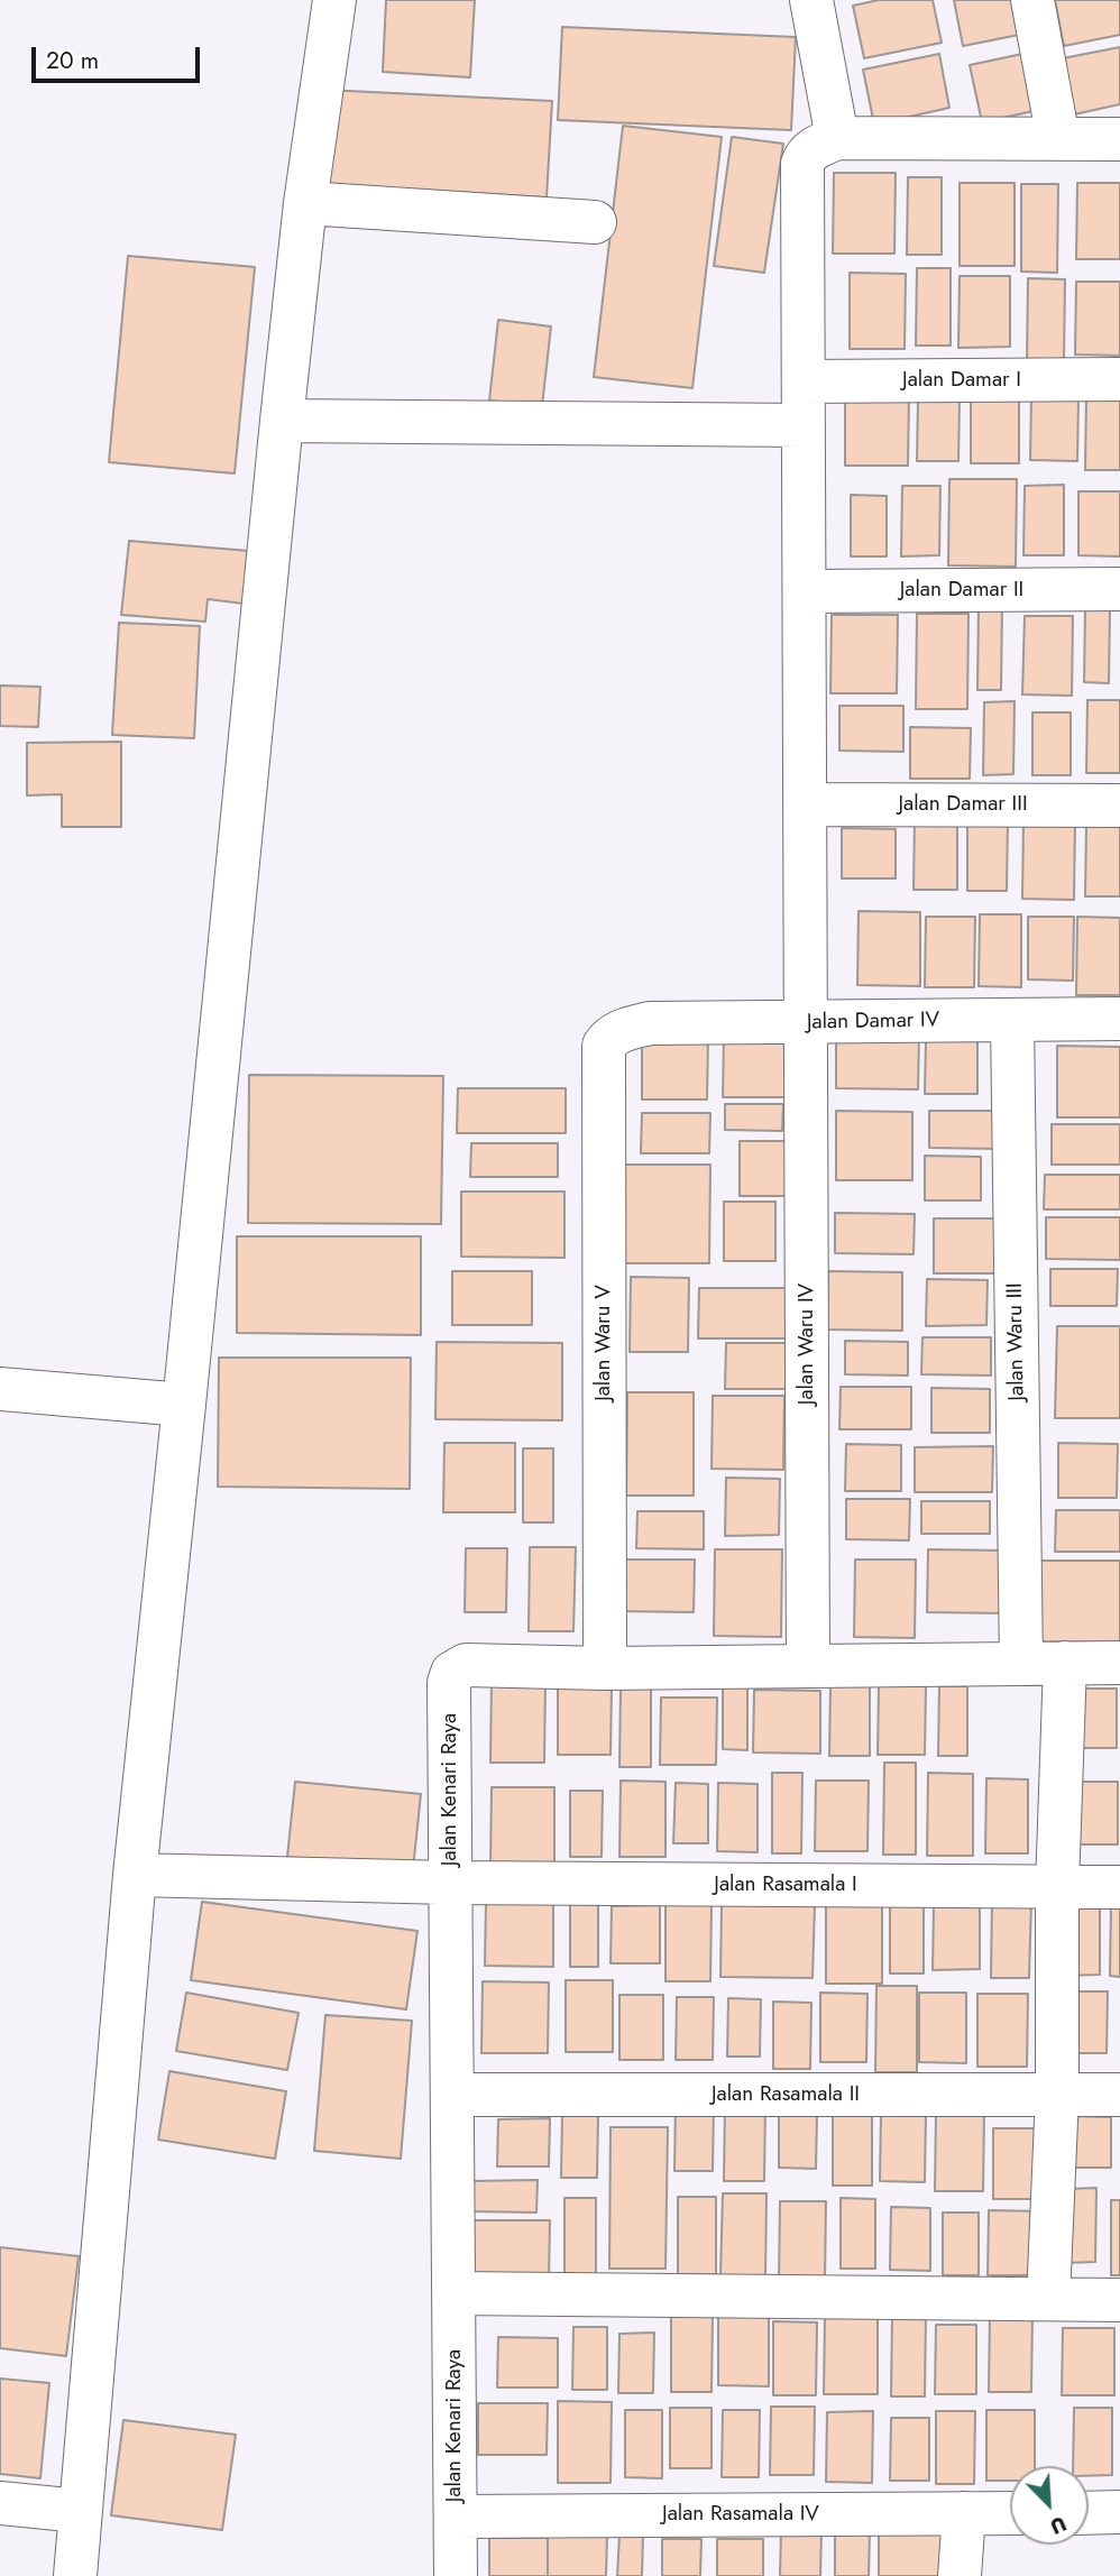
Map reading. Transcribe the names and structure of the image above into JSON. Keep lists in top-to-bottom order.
{
  "streets": {
    "street": [
      "Jalan Damar I",
      "Jalan Damar II",
      "Jalan Damar III",
      "Jalan Damar IV",
      "Jalan Waru III",
      "Jalan Waru V",
      "Jalan Waru IV",
      "Jalan Kenari Raya",
      "Jalan Rasamala I",
      "Jalan Rasamala II",
      "Jalan Rasamala IV"
    ]
  },
  "crossings": [
    ["Jalan Damar I", "Jalan Waru IV"],
    ["Jalan Damar II", "Jalan Waru IV"],
    ["Jalan Damar III", "Jalan Waru IV"],
    ["Jalan Damar IV", "Jalan Waru III"],
    ["Jalan Damar IV", "Jalan Waru V"],
    ["Jalan Damar IV", "Jalan Waru IV"],
    ["Jalan Waru III", "Jalan Kenari Raya"],
    ["Jalan Waru V", "Jalan Kenari Raya"],
    ["Jalan Waru IV", "Jalan Kenari Raya"],
    ["Jalan Kenari Raya", "Jalan Rasamala I"],
    ["Jalan Kenari Raya", "Jalan Rasamala II"],
    ["Jalan Kenari Raya", "Jalan Rasamala IV"]
  ],
  "scale_bar": "20 m",
  "north": "bottom right"
}
